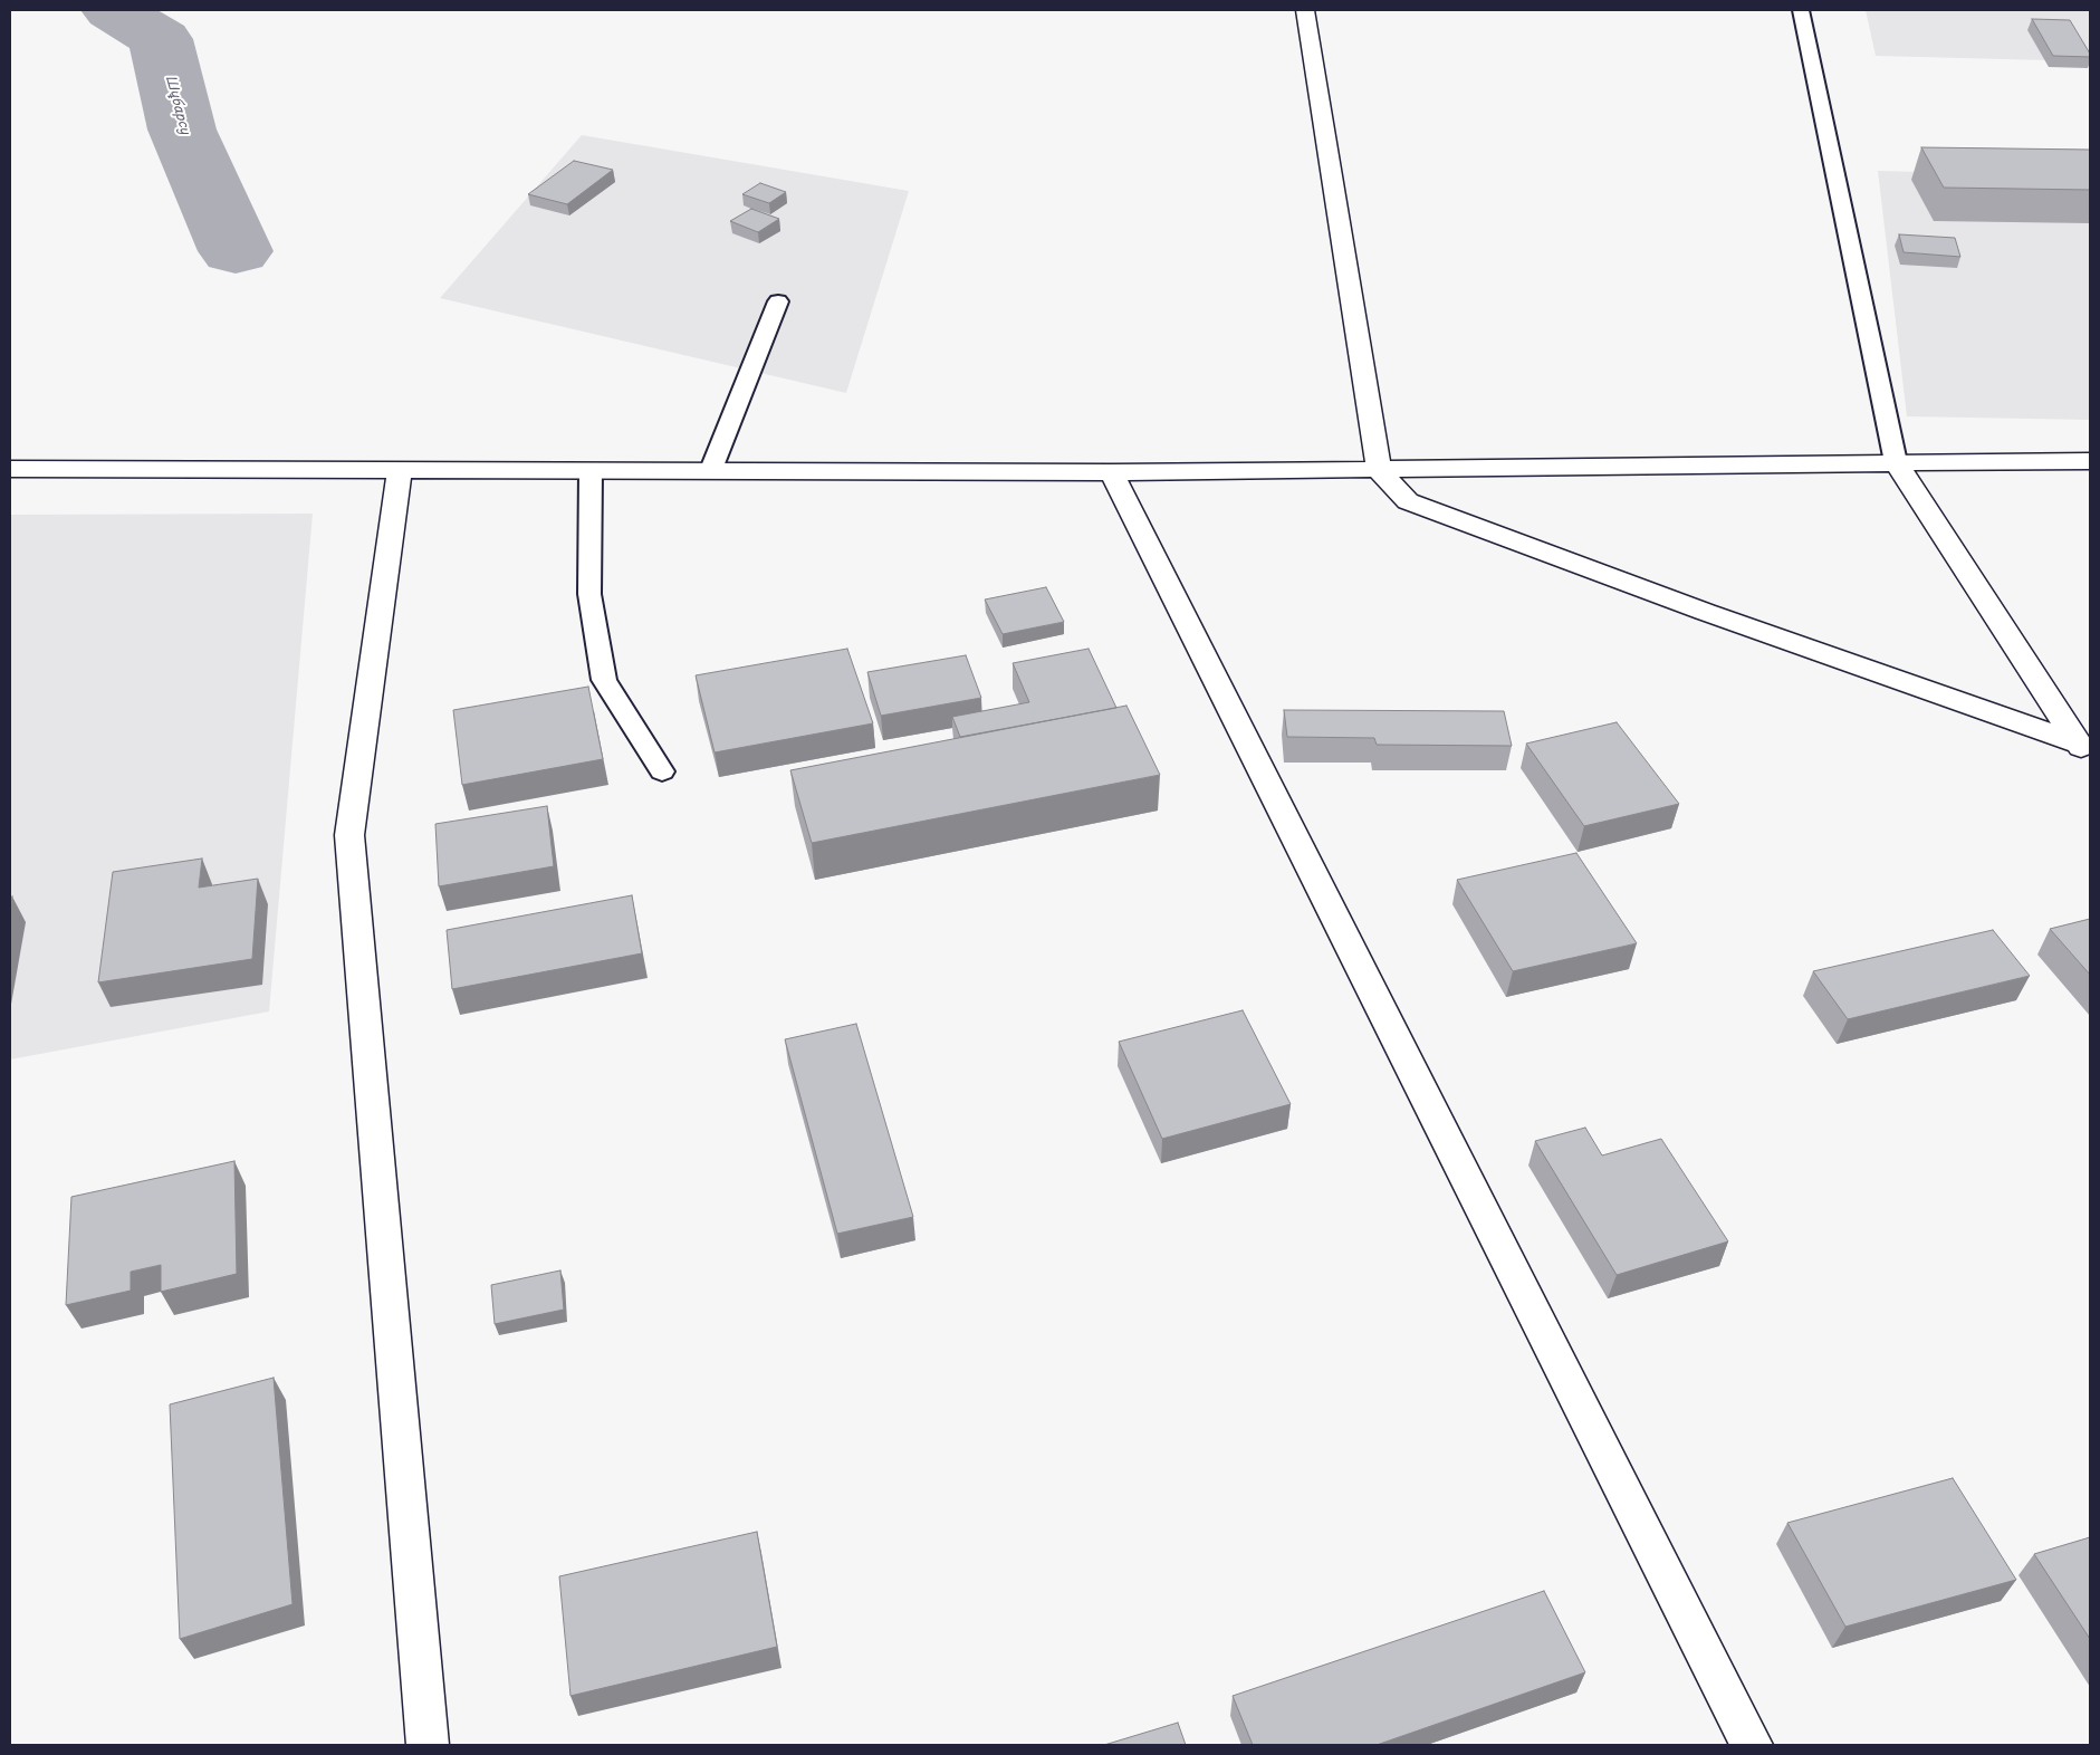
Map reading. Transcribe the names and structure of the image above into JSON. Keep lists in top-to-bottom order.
{
  "water": ["Шұбарсу"]
}
